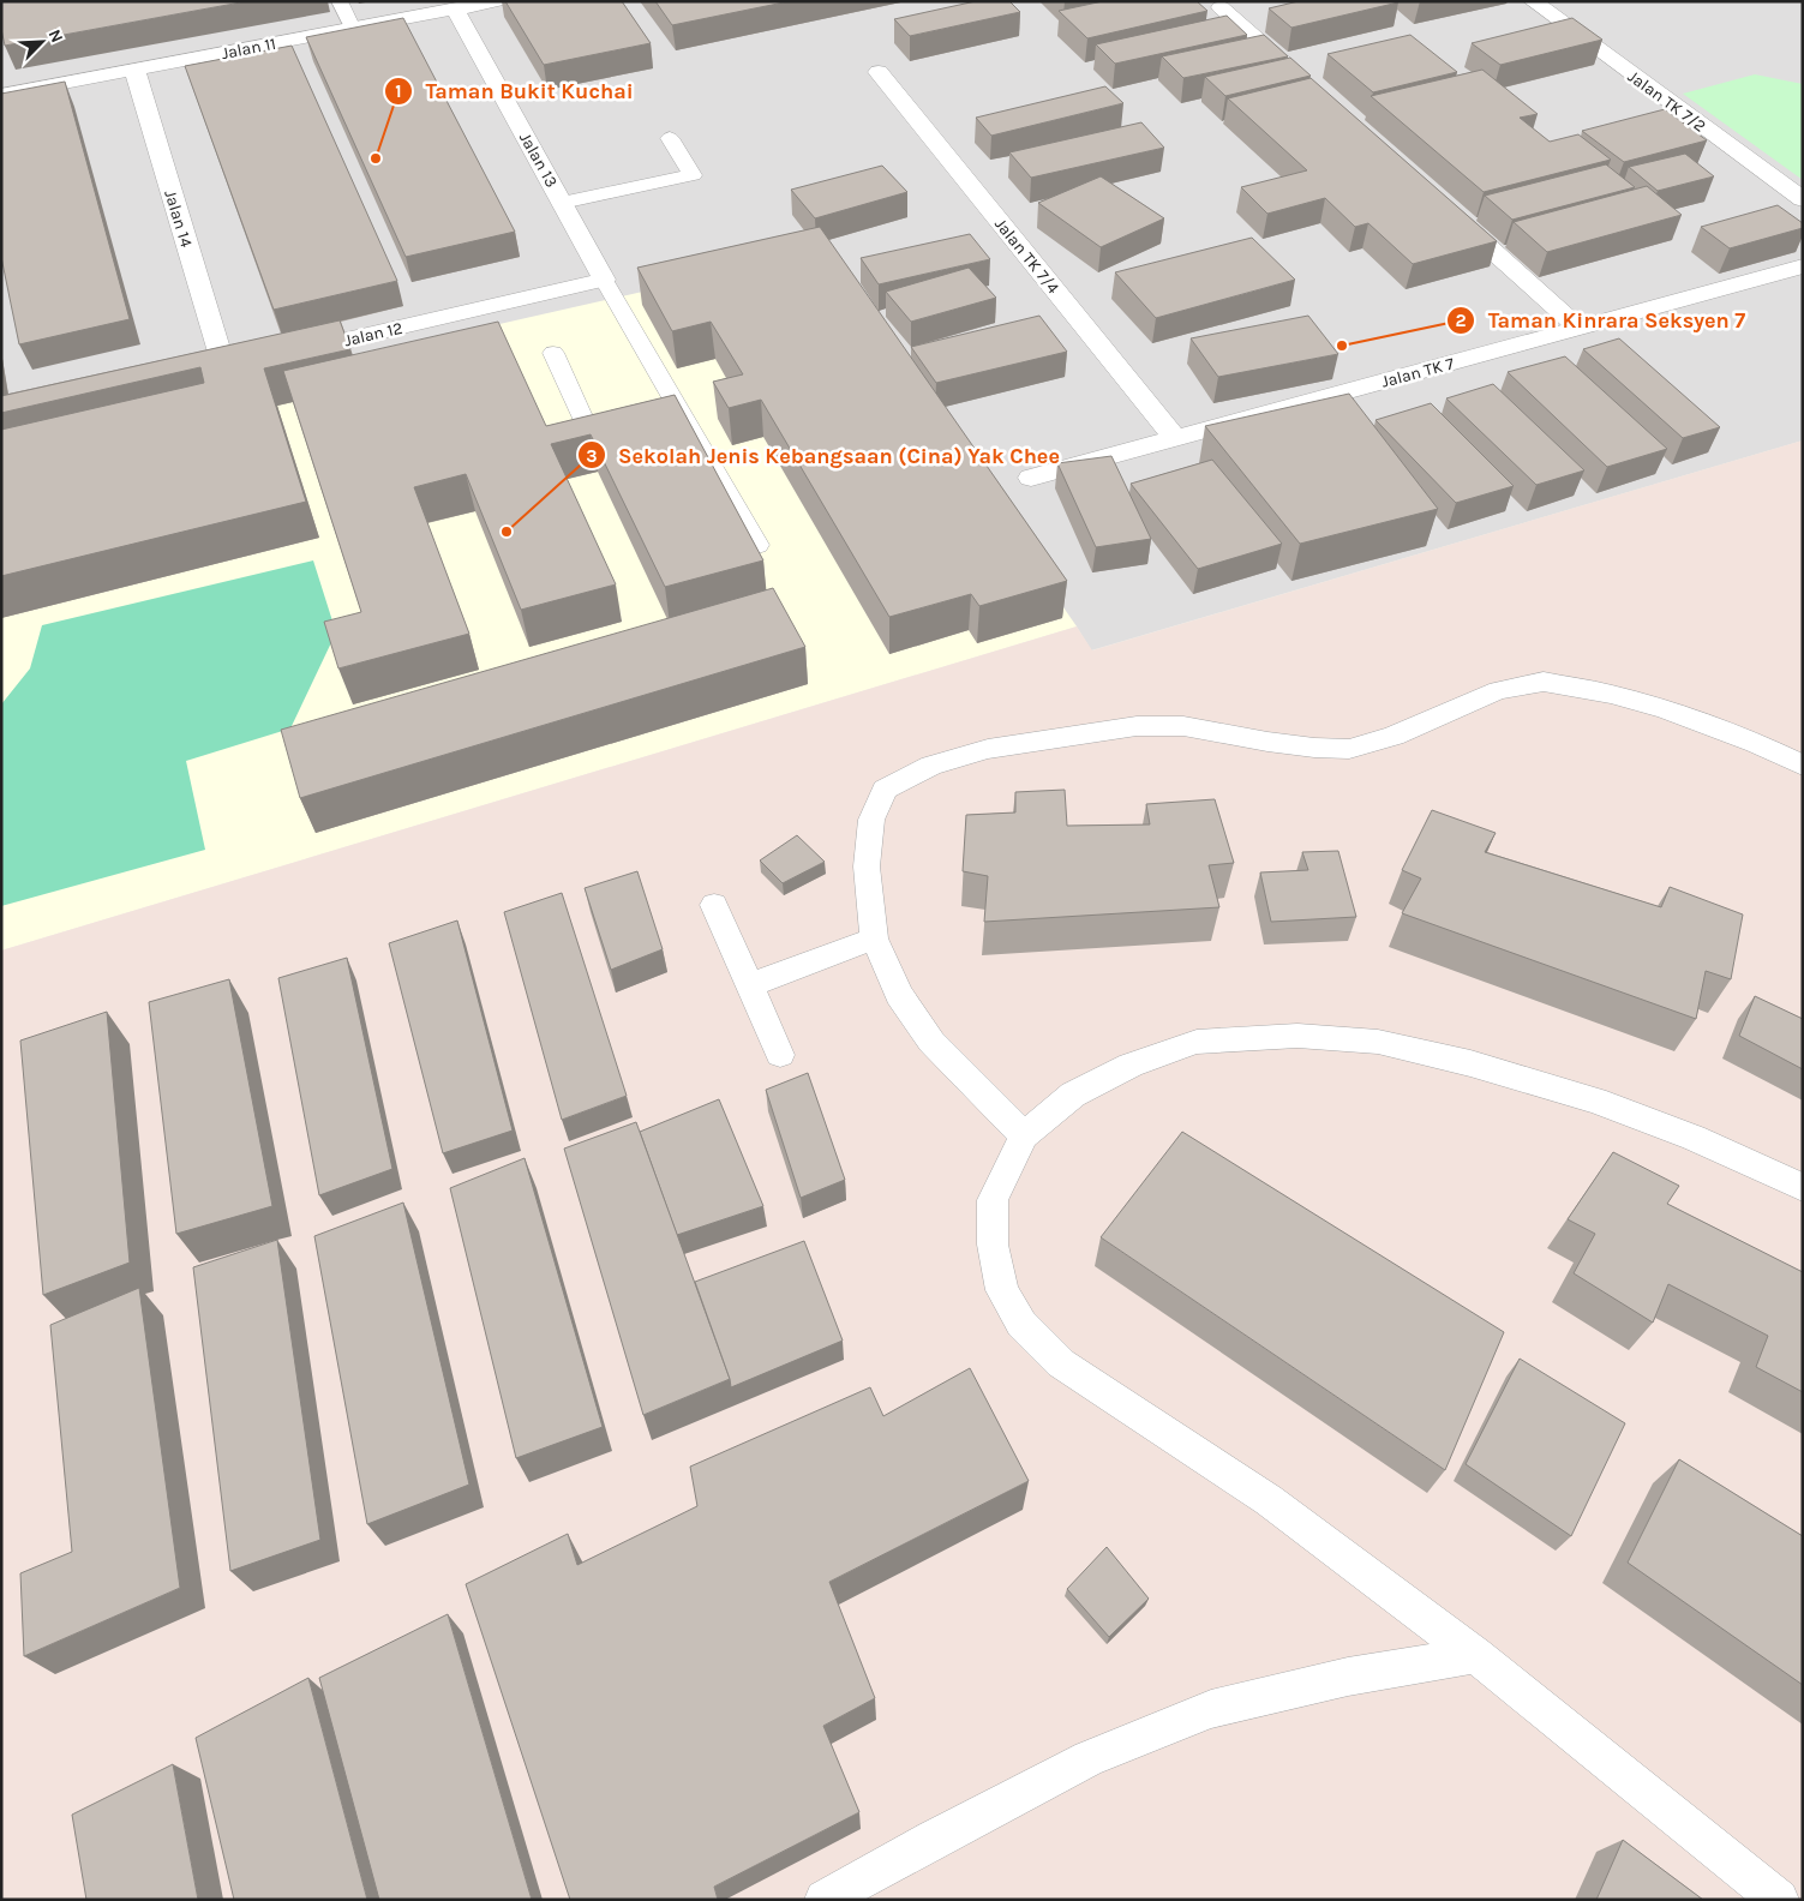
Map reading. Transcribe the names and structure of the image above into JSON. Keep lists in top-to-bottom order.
{
  "streets": {
    "street": [
      "Jalan 11",
      "Jalan TK 7/2",
      "Jalan 13",
      "Jalan 14",
      "Jalan TK 7/4",
      "Jalan 12",
      "Jalan TK 7"
    ]
  },
  "crossings": [
    ["Jalan 11", "Jalan 13"],
    ["Jalan 11", "Jalan 14"],
    ["Jalan 13", "Jalan 12"],
    ["Jalan TK 7/4", "Jalan TK 7"]
  ],
  "places": ["Taman Bukit Kuchai", "Taman Kinrara Seksyen 7", "Sekolah Jenis Kebangsaan (Cina) Yak Chee"],
  "north": "top right"
}
